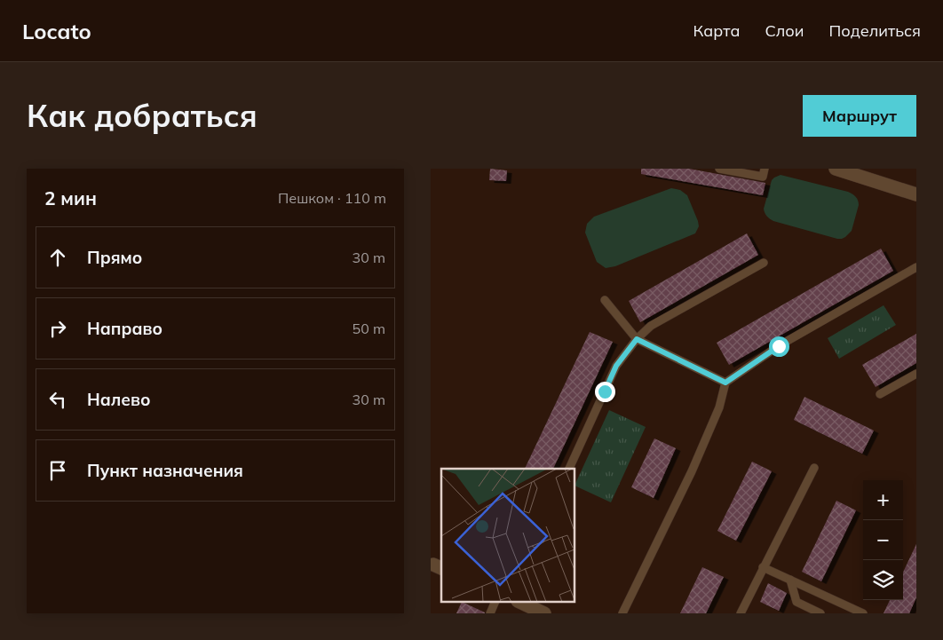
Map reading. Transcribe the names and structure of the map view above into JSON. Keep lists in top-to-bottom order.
{
  "page": {
    "header": "Locato",
    "nav": ["Карта", "Слои", "Поделиться"],
    "buttons": "Маршрут",
    "title": "Как добраться",
    "heading": ["2 мин", "Пешком · 110 m"],
    "list": [
      ["Прямо", "30 m"],
      ["Направо", "50 m"],
      ["Налево", "30 m"],
      "Пункт назначения"
    ],
    "map_buttons": ["+", "−"]
  }
}
